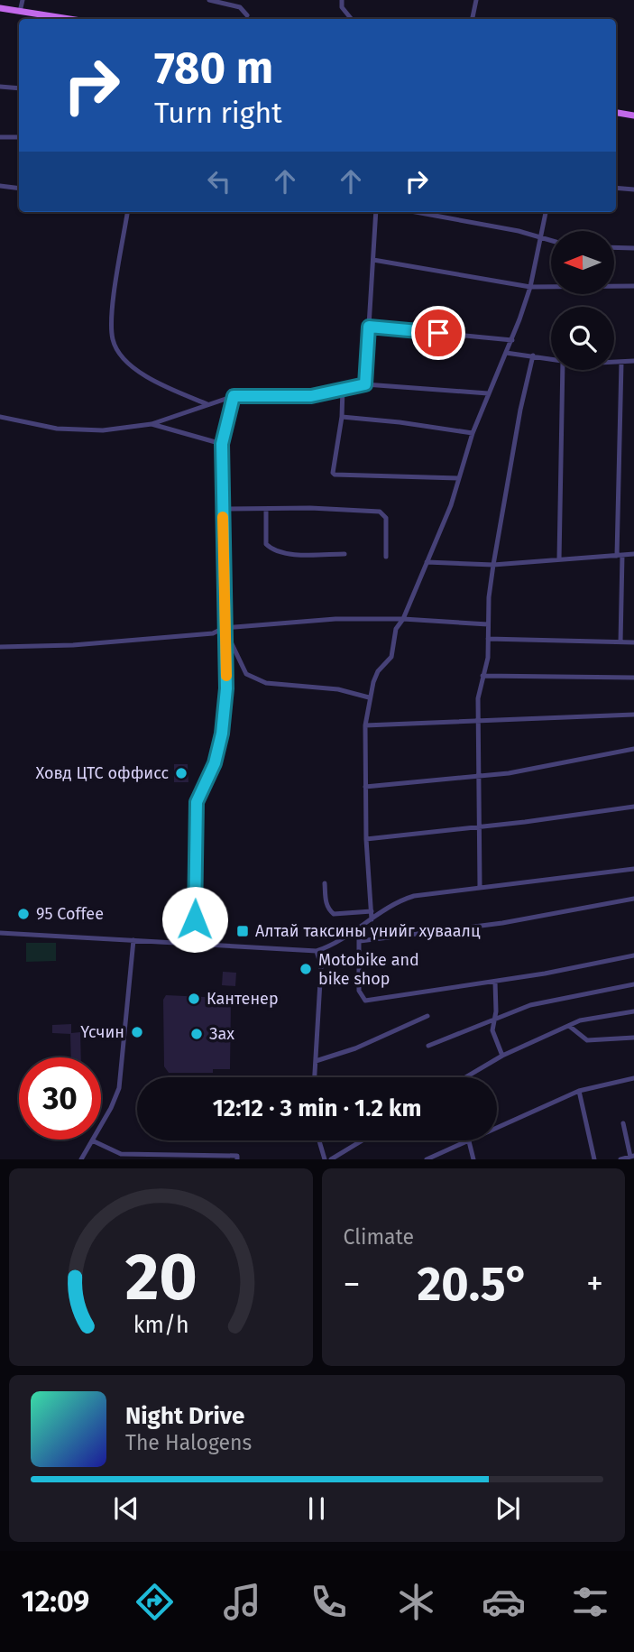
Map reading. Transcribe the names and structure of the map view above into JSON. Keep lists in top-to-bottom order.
{
  "places": {
    "other": [
      "Ховд ЦТС оффисс",
      "95 Coffee",
      "Motobike and bike shop",
      "Кантенер",
      "Үсчин",
      "Зах"
    ],
    "transit": ["Алтай таксины үнийг хуваалц"]
  },
  "north": "left",
  "page": {
    "turn": ["780 m", "Turn right"],
    "limit": "30",
    "trip": "12:12 · 3 min · 1.2 km",
    "tile": "Climate",
    "heat": ["−", "20.5°", "+"],
    "song": ["Night Drive", "The Halogens"],
    "tabs": "12:09",
    "gauge": ["20", "km/h"]
  }
}
